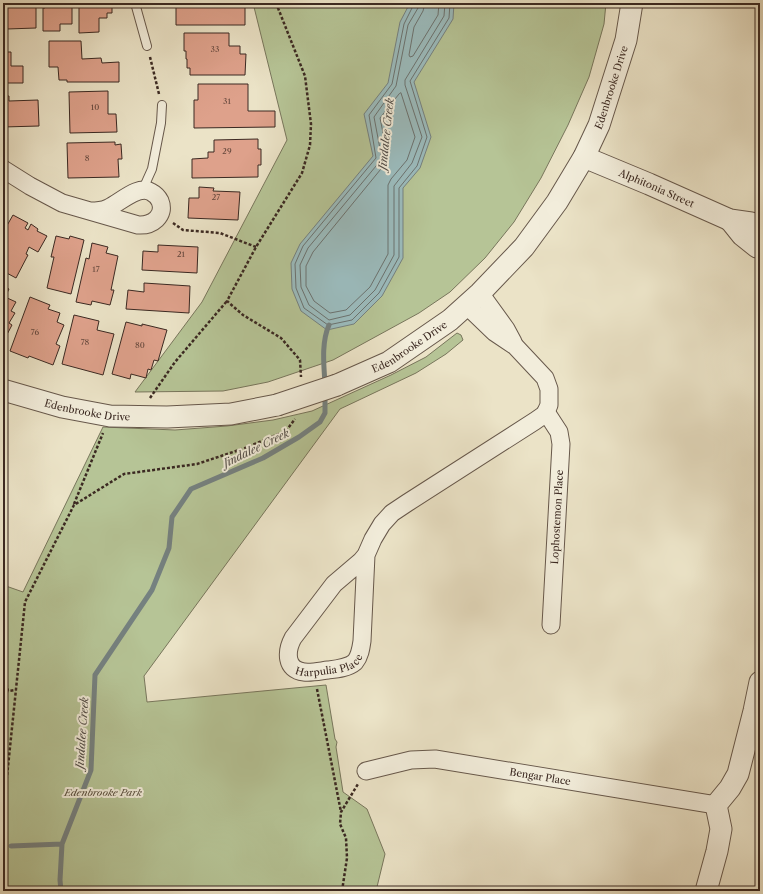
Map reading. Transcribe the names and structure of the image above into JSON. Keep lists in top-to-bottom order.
{
  "streets": {
    "street": [
      "Edenbrooke Drive",
      "Alphitonia Street",
      "Lophostemon Place",
      "Harpulia Place",
      "Bengar Place"
    ]
  },
  "crossings": [
    ["Edenbrooke Drive", "Alphitonia Street"],
    ["Lophostemon Place", "Harpulia Place"]
  ],
  "water": ["Jindalee Creek"],
  "parks": ["Edenbrooke Park"],
  "house_numbers": [
    "33",
    "31",
    "10",
    "29",
    "8",
    "27",
    "21",
    "17",
    "76",
    "78",
    "80"
  ]
}
